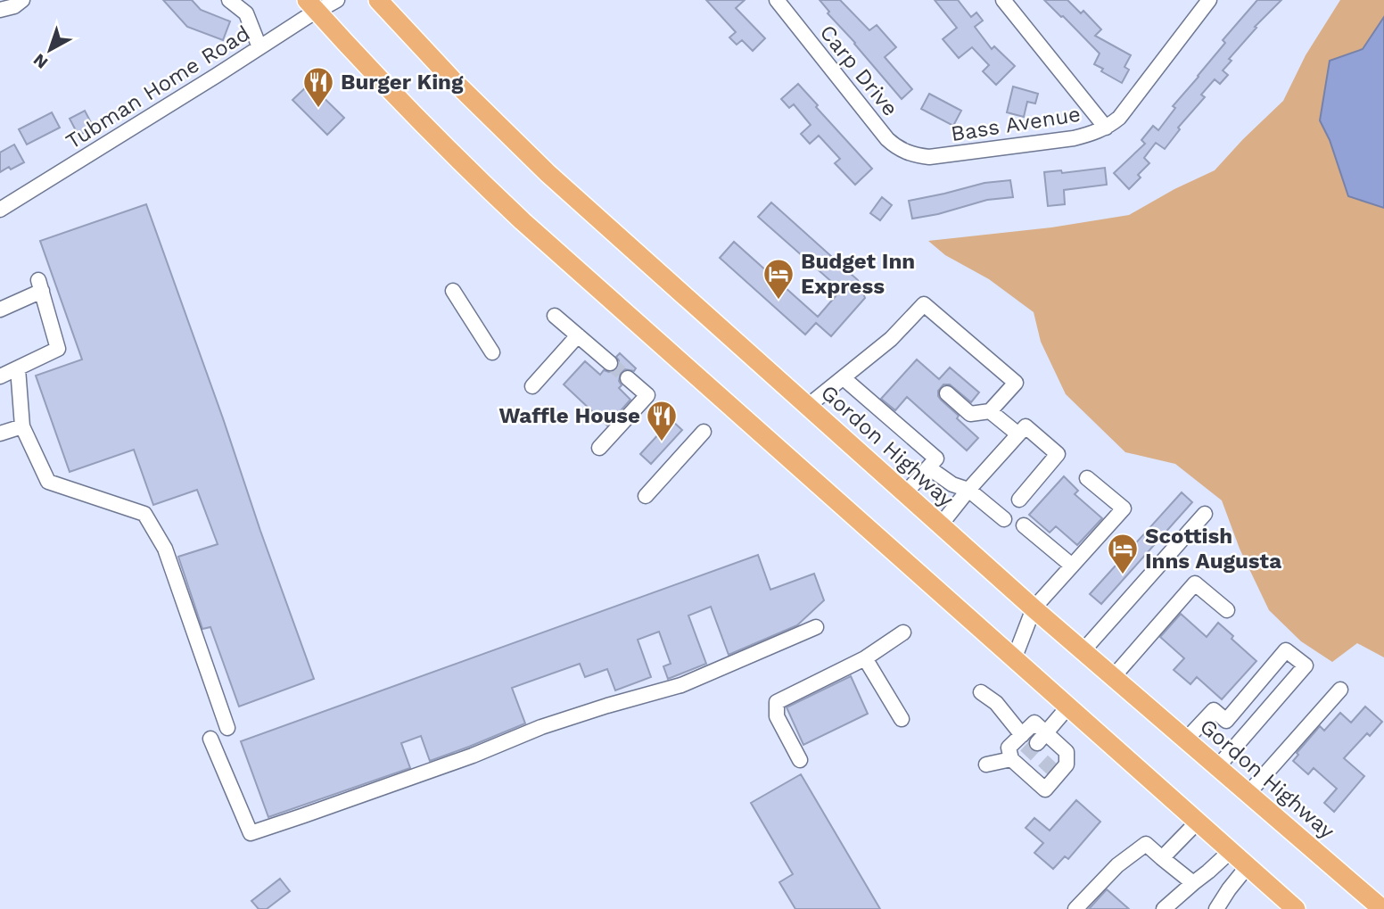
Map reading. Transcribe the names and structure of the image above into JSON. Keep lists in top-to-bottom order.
{
  "streets": {
    "highway": ["Gordon Highway"],
    "street": ["Carp Drive", "Tubman Home Road", "Bass Avenue"]
  },
  "crossings": [
    ["Carp Drive", "Bass Avenue"]
  ],
  "places": {
    "restaurant": ["Burger King", "Waffle House"],
    "hotel": ["Budget Inn Express", "Scottish Inns Augusta"]
  },
  "north": "bottom left"
}
